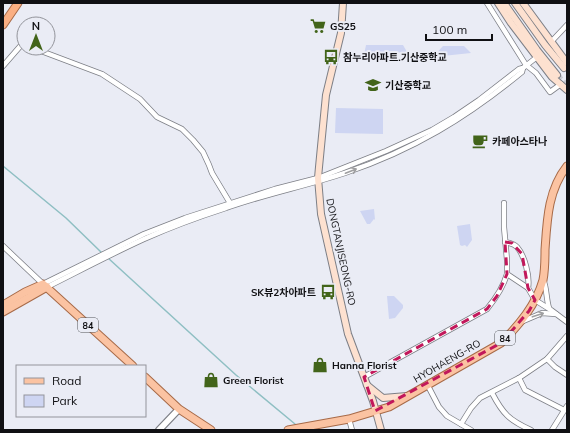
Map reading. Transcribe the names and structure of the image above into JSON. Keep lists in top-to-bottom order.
{
  "streets": {
    "main road": ["DONGTANJISEONG-RO", "84", "HYOHAENG-RO"]
  },
  "crossings": [
    ["DONGTANJISEONG-RO", "HYOHAENG-RO"],
    ["84", "HYOHAENG-RO"]
  ],
  "places": {
    "supermarket": ["GS25"],
    "bus stop": ["참누리아파트.기산중학교", "SK뷰2차아파트"],
    "school or university": ["기산중학교"],
    "cafe": ["카페아스타나"],
    "shop": ["Hanna Florist", "Green Florist"]
  },
  "legend": ["Road", "Park"],
  "scale_bar": "100 m",
  "north": "top"
}
